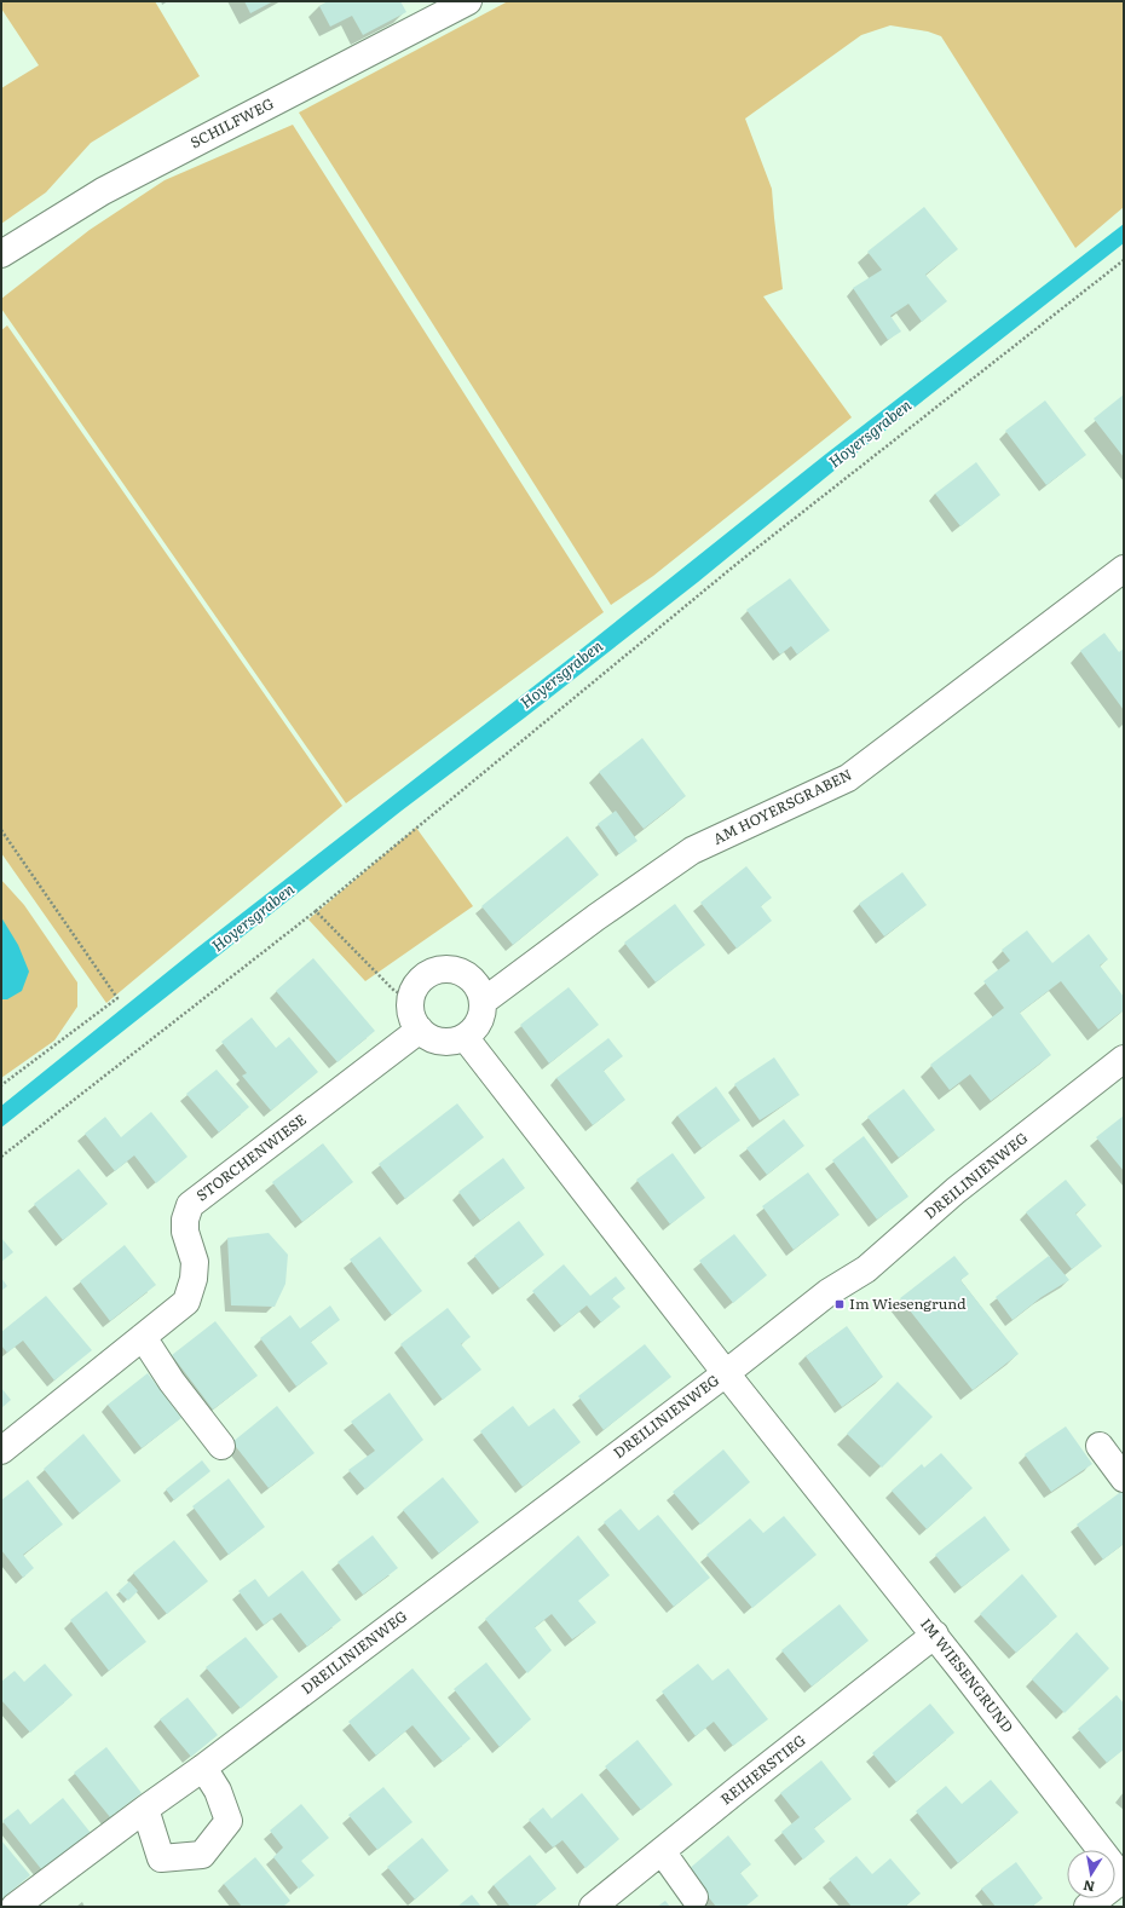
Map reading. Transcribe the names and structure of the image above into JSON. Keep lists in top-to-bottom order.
{
  "streets": {
    "street": [
      "SCHILFWEG",
      "AM HOYERSGRABEN",
      "STORCHENWIESE",
      "DREILINIENWEG",
      "IM WIESENGRUND",
      "REIHERSTIEG"
    ]
  },
  "crossings": [
    ["AM HOYERSGRABEN", "STORCHENWIESE"],
    ["AM HOYERSGRABEN", "IM WIESENGRUND"],
    ["STORCHENWIESE", "IM WIESENGRUND"],
    ["DREILINIENWEG", "IM WIESENGRUND"],
    ["IM WIESENGRUND", "REIHERSTIEG"]
  ],
  "water": ["Hoyersgraben"],
  "places": {
    "transit": ["Im Wiesengrund"]
  },
  "north": "bottom"
}
